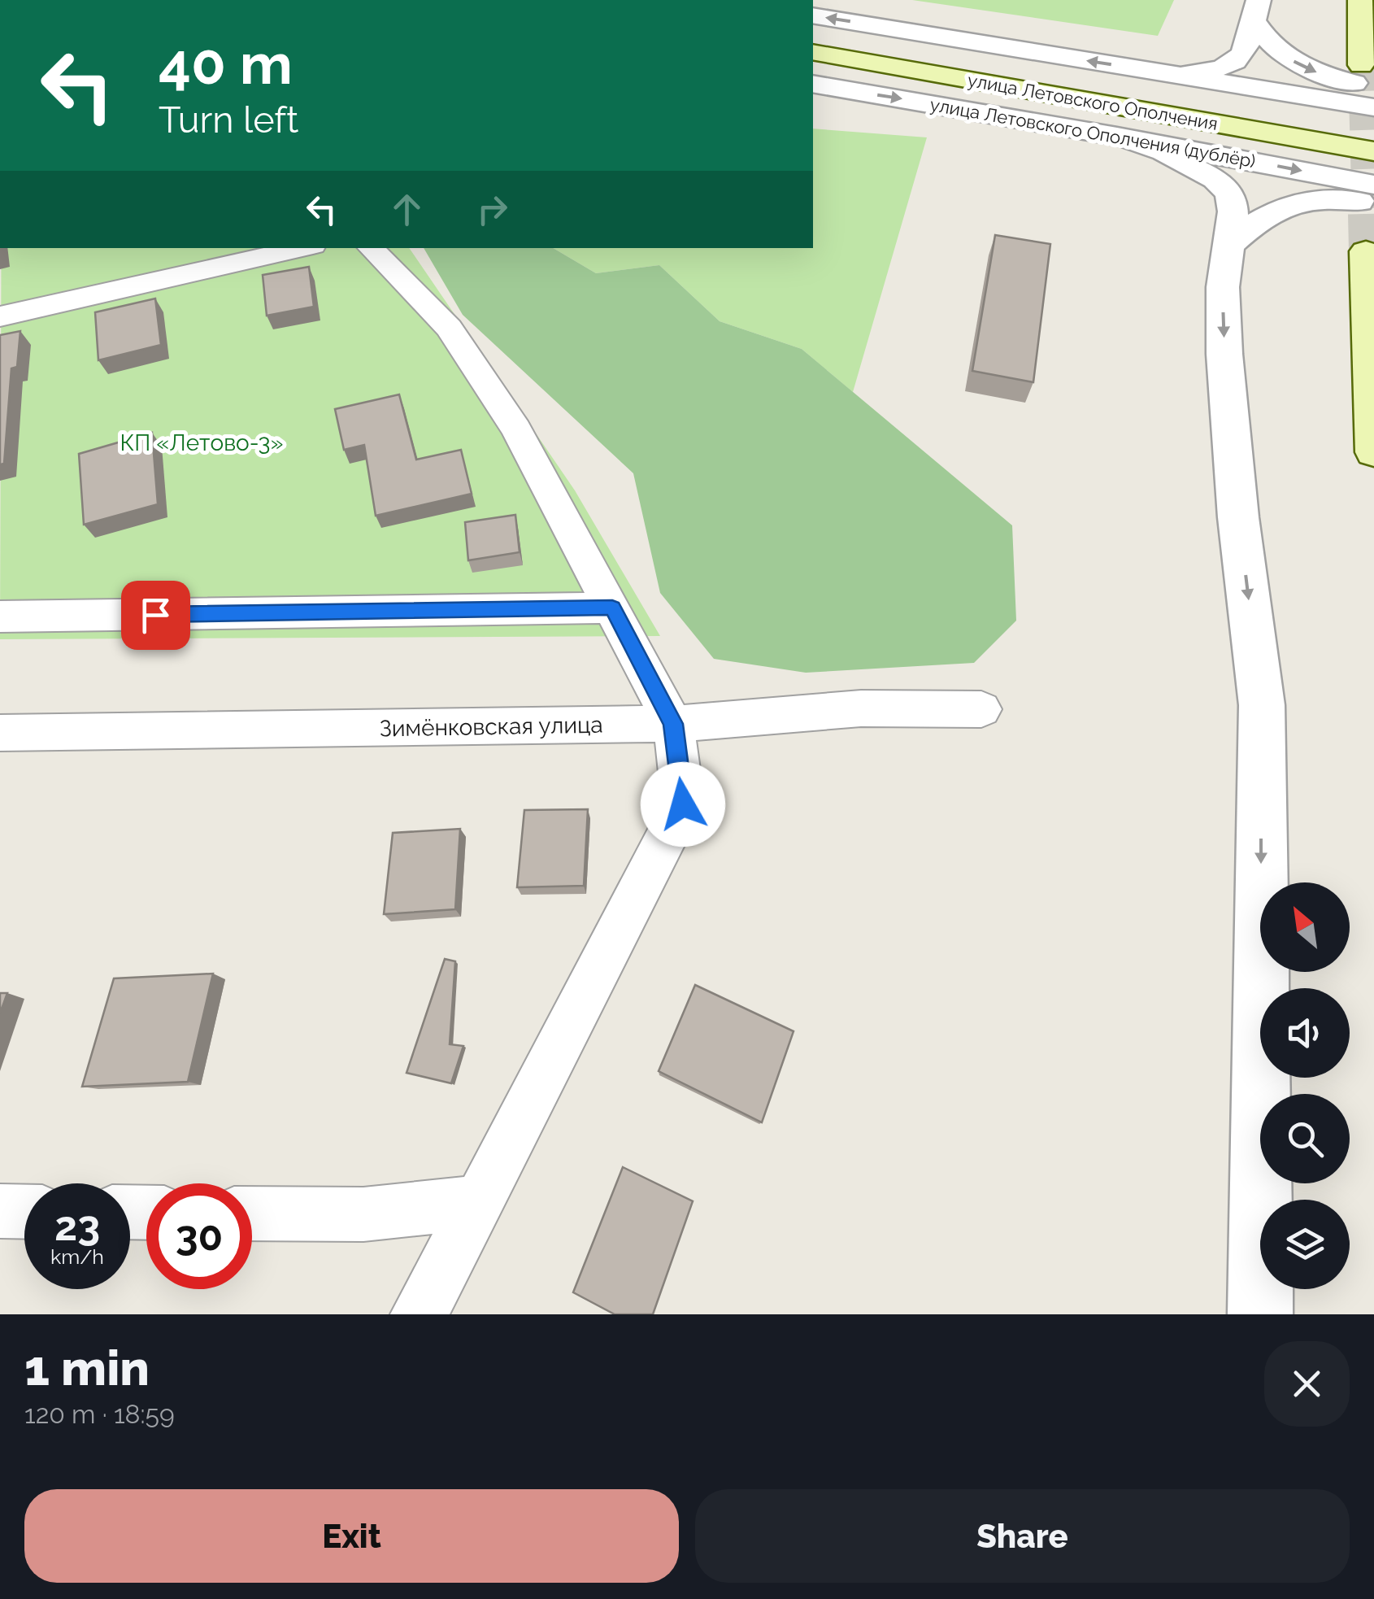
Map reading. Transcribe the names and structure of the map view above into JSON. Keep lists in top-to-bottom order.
{
  "streets": {
    "main road": ["улица Летовского Ополчения"],
    "street": ["улица Летовского Ополчения (дублёр)", "Зимёнковская улица"]
  },
  "parks": ["КП «Летово-3»"],
  "north": "top left",
  "page": {
    "turn": ["40 m", "Turn left"],
    "speed": "23 km/h",
    "limit": "30",
    "heading": ["1 min", "120 m · 18:59"],
    "buttons": ["Exit", "Share"]
  }
}
